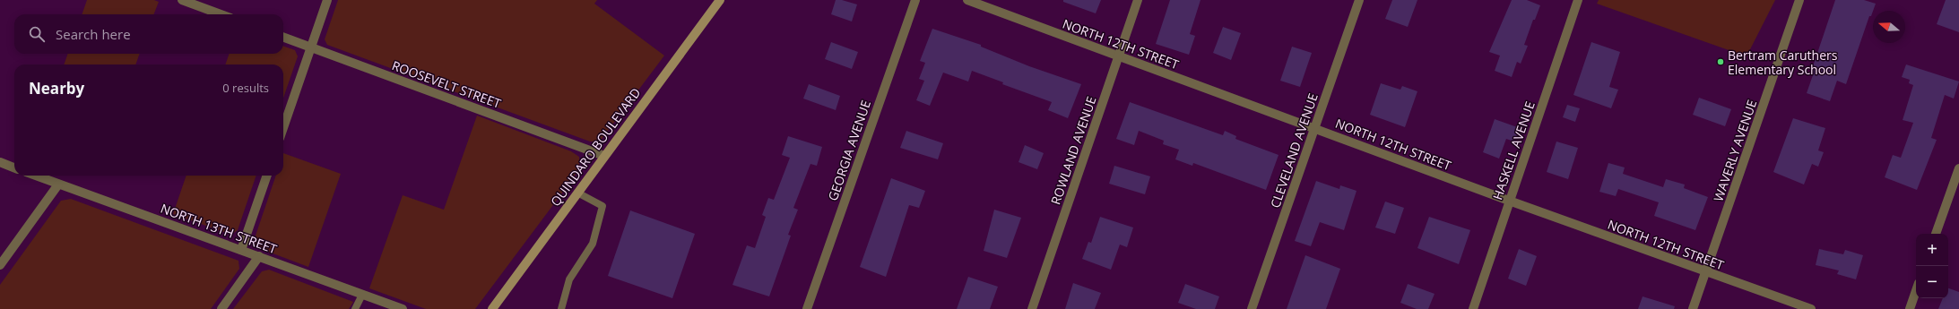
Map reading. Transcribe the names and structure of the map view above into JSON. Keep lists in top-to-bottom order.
{
  "streets": {
    "main road": ["QUINDARO BOULEVARD"],
    "street": [
      "NORTH 12TH STREET",
      "ROOSEVELT STREET",
      "GEORGIA AVENUE",
      "ROWLAND AVENUE",
      "CLEVELAND AVENUE",
      "HASKELL AVENUE",
      "WAVERLY AVENUE",
      "NORTH 13TH STREET"
    ]
  },
  "crossings": [
    ["NORTH 12TH STREET", "ROWLAND AVENUE"],
    ["NORTH 12TH STREET", "CLEVELAND AVENUE"],
    ["NORTH 12TH STREET", "HASKELL AVENUE"],
    ["NORTH 12TH STREET", "WAVERLY AVENUE"],
    ["ROOSEVELT STREET", "QUINDARO BOULEVARD"]
  ],
  "places": ["Bertram Caruthers Elementary School"],
  "north": "left",
  "page": {
    "search": "Search here",
    "heading": ["Nearby", "0 results"],
    "map_buttons": ["+", "−"]
  }
}
